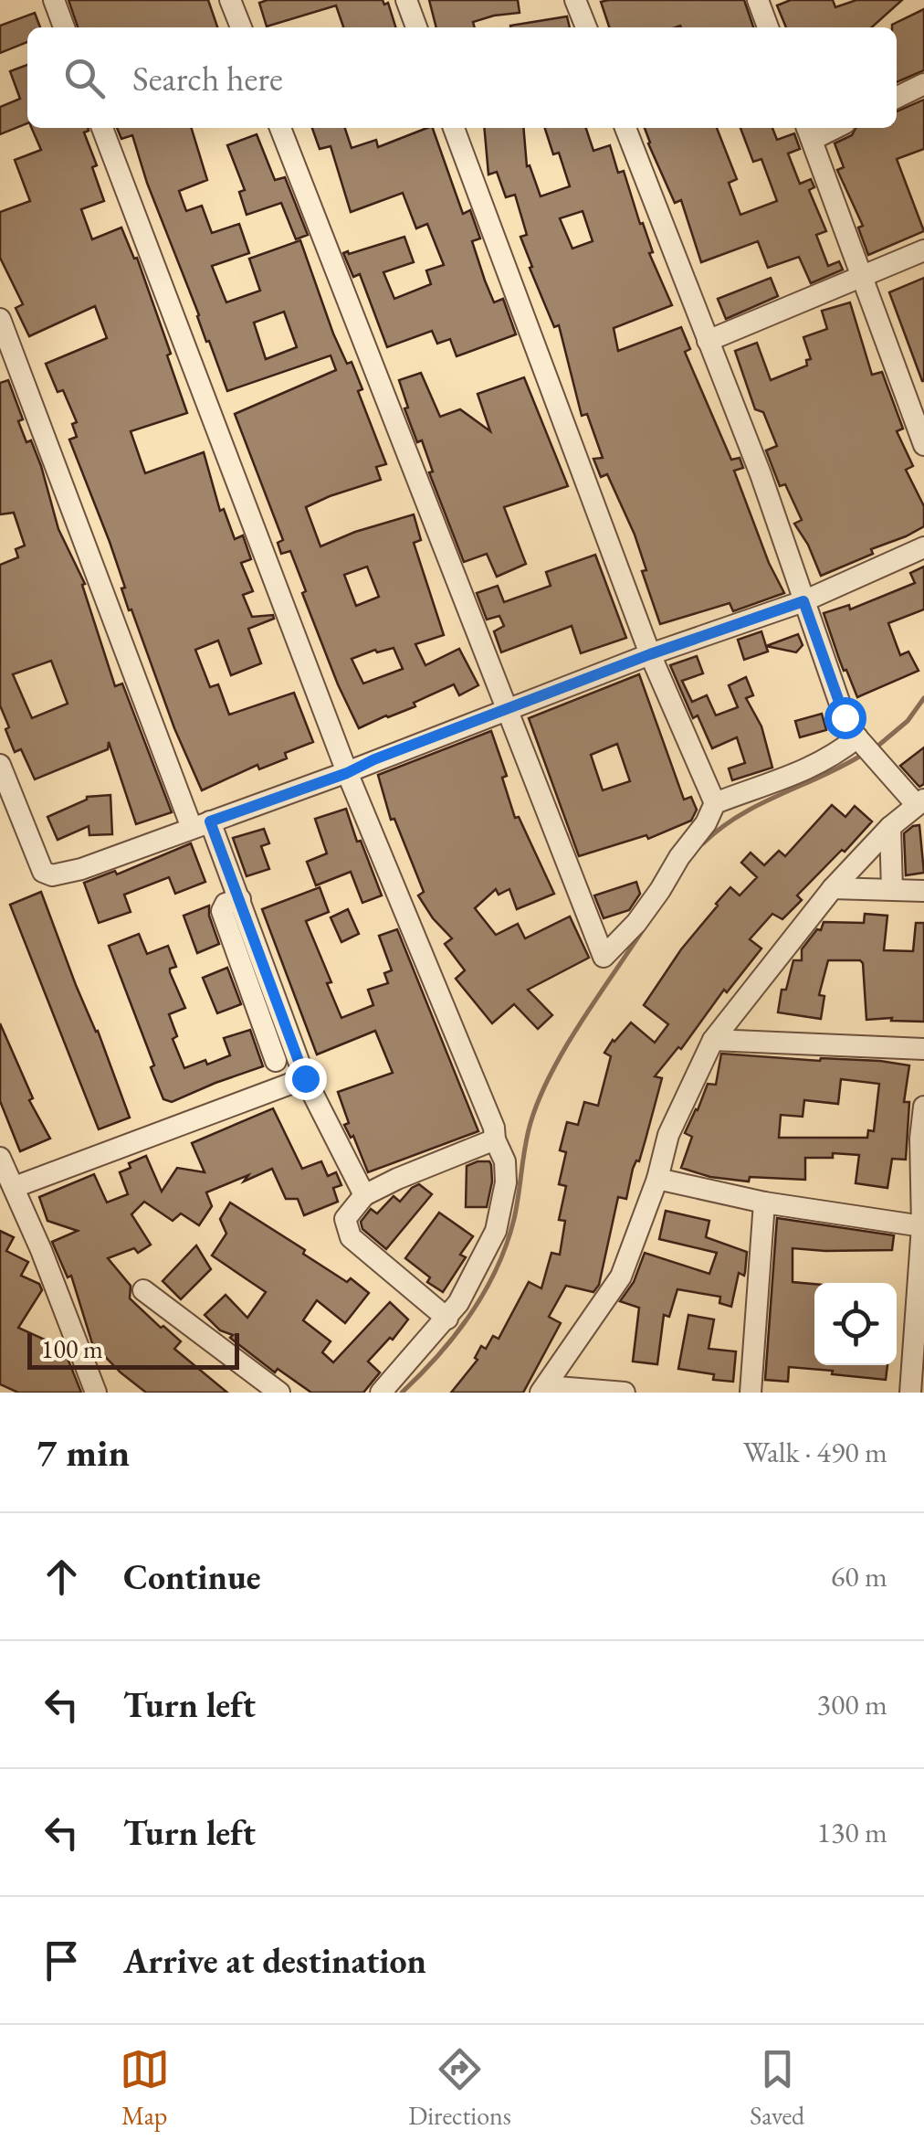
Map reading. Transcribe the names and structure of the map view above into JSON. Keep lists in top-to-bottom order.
{
  "scale_bar": "100 m",
  "page": {
    "search": "Search here",
    "scale": "100 m",
    "heading": ["7 min", "Walk · 490 m"],
    "list": [
      ["Continue", "60 m"],
      ["Turn left", "300 m"],
      ["Turn left", "130 m"],
      "Arrive at destination"
    ],
    "nav": ["Map", "Directions", "Saved"]
  }
}
